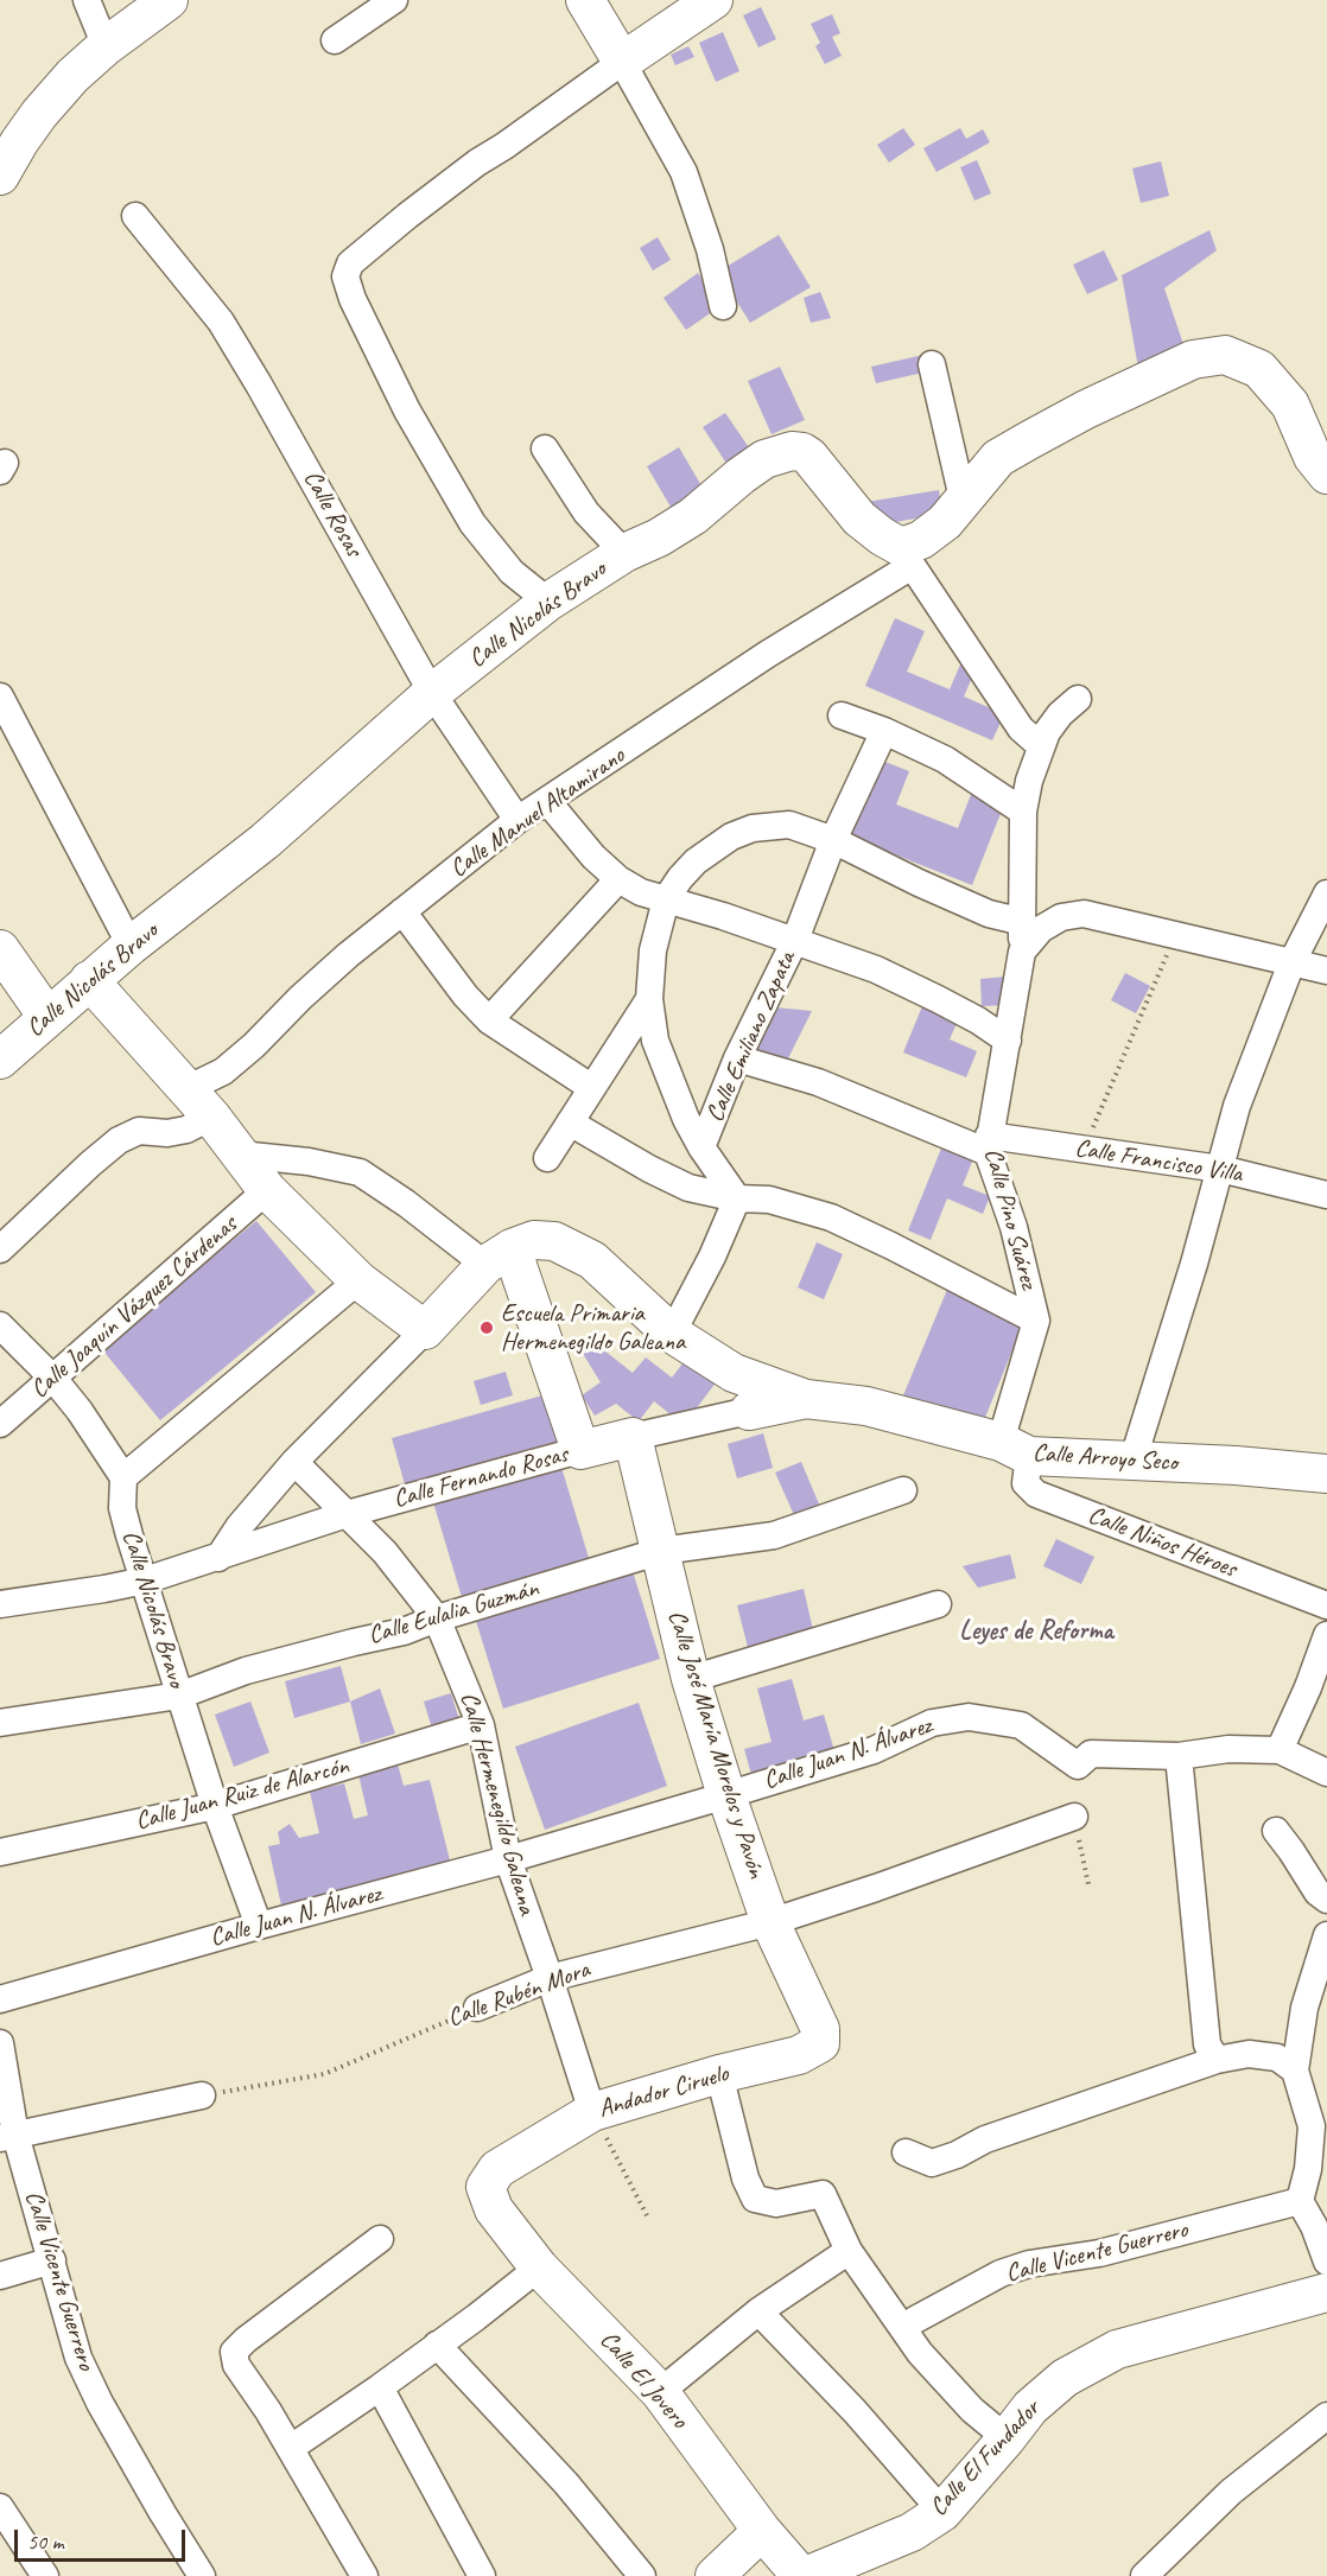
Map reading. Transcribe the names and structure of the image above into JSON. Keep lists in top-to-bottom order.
{
  "streets": {
    "street": [
      "Calle Rosas",
      "Calle Nicolás Bravo",
      "Calle Manuel Altamirano",
      "Calle Emiliano Zapata",
      "Calle Francisco Villa",
      "Calle Pino Suárez",
      "Calle Joaquín Vázquez Cárdenas",
      "Calle Arroyo Seco",
      "Calle Fernando Rosas",
      "Calle Niños Héroes",
      "Calle Eulalia Guzmán",
      "Calle José María Morelos y Pavón",
      "Calle Juan N. Álvarez",
      "Calle Juan Ruiz de Alarcón",
      "Calle Hermenegildo Galeana",
      "Calle Rubén Mora",
      "Andador Ciruelo",
      "Calle Vicente Guerrero",
      "Calle El Jovero",
      "Calle El Fundador"
    ]
  },
  "crossings": [
    ["Calle Rosas", "Calle Nicolás Bravo"],
    ["Calle Rosas", "Calle Manuel Altamirano"],
    ["Calle Nicolás Bravo", "Calle Manuel Altamirano"],
    ["Calle Nicolás Bravo", "Calle Pino Suárez"],
    ["Calle Nicolás Bravo", "Calle Fernando Rosas"],
    ["Calle Nicolás Bravo", "Calle Eulalia Guzmán"],
    ["Calle Nicolás Bravo", "Calle Juan N. Álvarez"],
    ["Calle Nicolás Bravo", "Calle Juan Ruiz de Alarcón"],
    ["Calle Emiliano Zapata", "Calle Francisco Villa"],
    ["Calle Francisco Villa", "Calle Pino Suárez"],
    ["Calle Pino Suárez", "Calle Arroyo Seco"],
    ["Calle Pino Suárez", "Calle Niños Héroes"],
    ["Calle Arroyo Seco", "Calle Fernando Rosas"],
    ["Calle Arroyo Seco", "Calle Niños Héroes"],
    ["Calle Fernando Rosas", "Calle José María Morelos y Pavón"],
    ["Calle Fernando Rosas", "Calle Hermenegildo Galeana"],
    ["Calle Eulalia Guzmán", "Calle José María Morelos y Pavón"],
    ["Calle Eulalia Guzmán", "Calle Hermenegildo Galeana"],
    ["Calle José María Morelos y Pavón", "Calle Juan N. Álvarez"],
    ["Calle José María Morelos y Pavón", "Calle Rubén Mora"],
    ["Calle José María Morelos y Pavón", "Andador Ciruelo"],
    ["Calle Juan N. Álvarez", "Calle Hermenegildo Galeana"],
    ["Calle Juan Ruiz de Alarcón", "Calle Hermenegildo Galeana"],
    ["Calle Hermenegildo Galeana", "Calle Rubén Mora"],
    ["Calle Hermenegildo Galeana", "Andador Ciruelo"],
    ["Andador Ciruelo", "Calle El Jovero"]
  ],
  "districts": ["Leyes de Reforma"],
  "places": ["Escuela Primaria Hermenegildo Galeana"],
  "scale_bar": "50 m"
}
